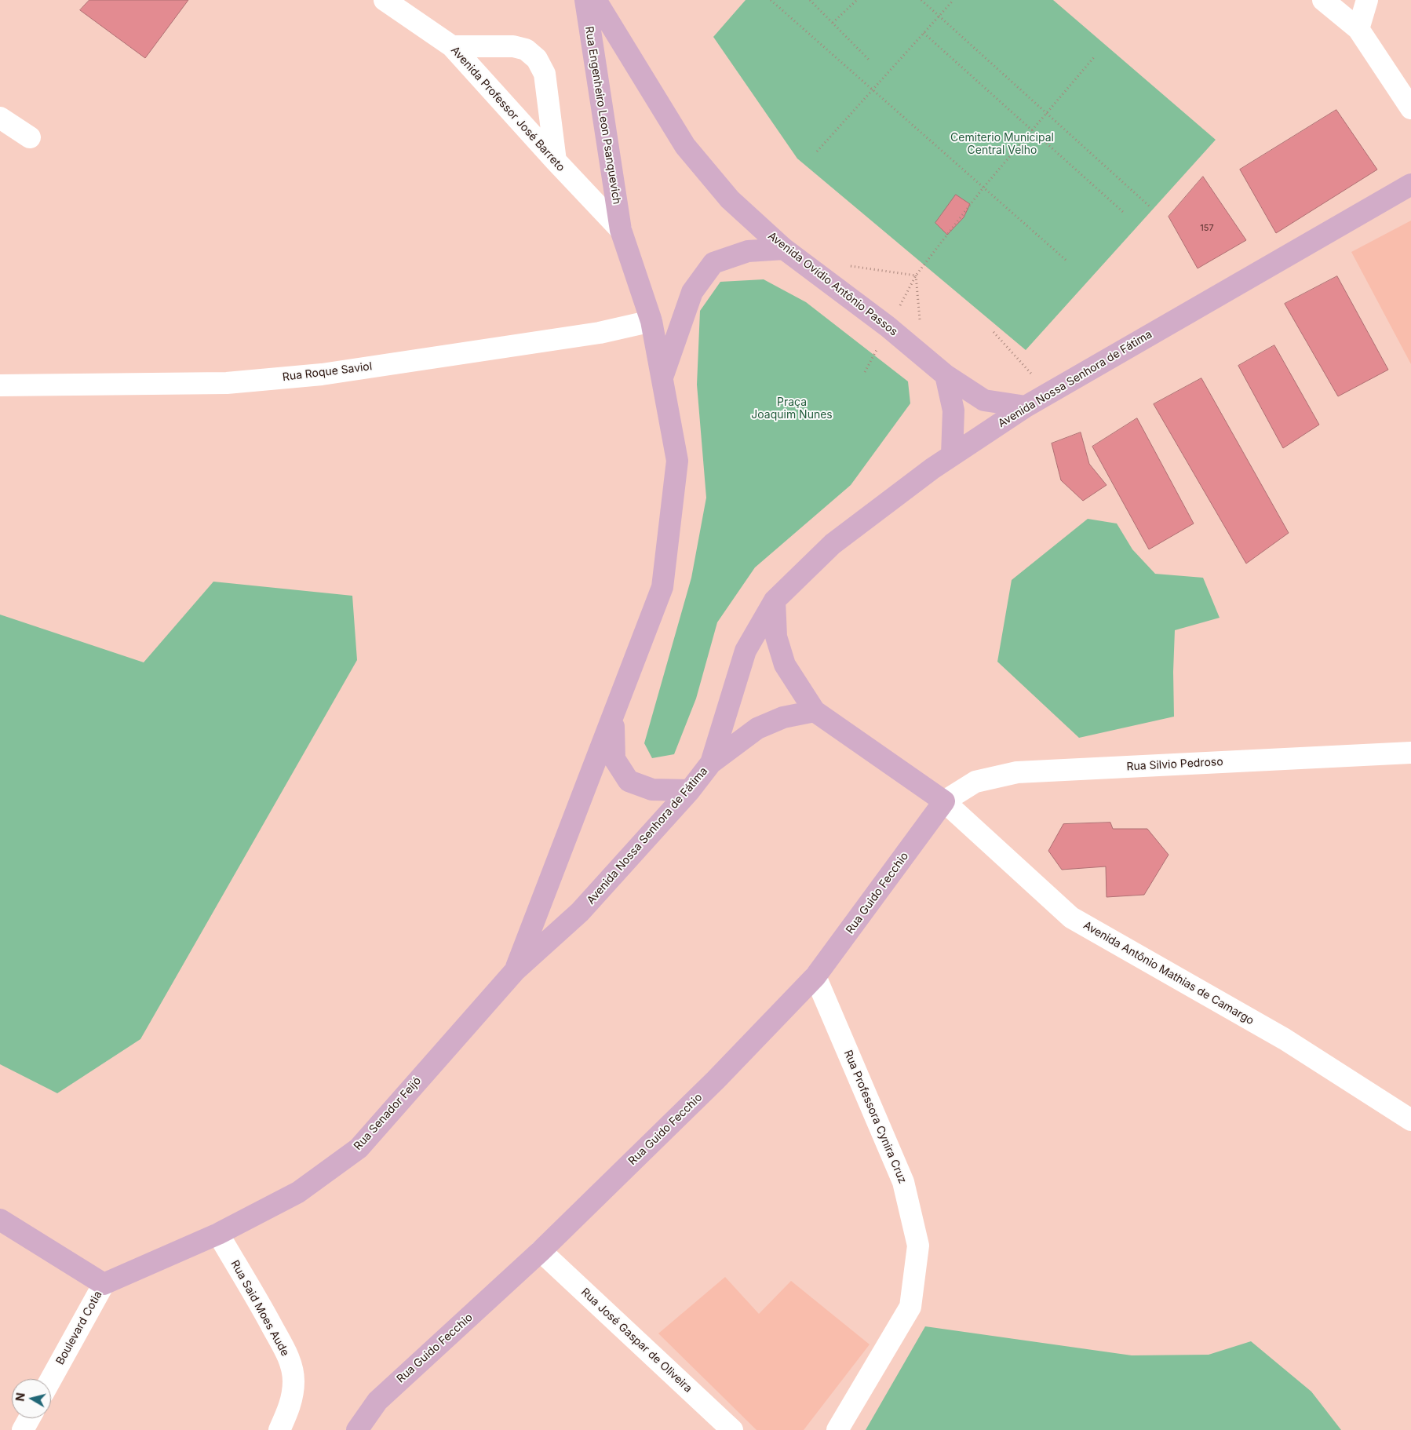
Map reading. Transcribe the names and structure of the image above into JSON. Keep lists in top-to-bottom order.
{
  "streets": {
    "main road": [
      "Rua Engenheiro Leon Psanquevich",
      "Avenida Ovídio Antônio Passos",
      "Avenida Nossa Senhora de Fátima",
      "Rua Guido Fecchio",
      "Rua Senador Feijó"
    ],
    "street": [
      "Avenida Professor José Barreto",
      "Rua Roque Saviol",
      "Rua Silvio Pedroso",
      "Avenida Antônio Mathias de Camargo",
      "Rua Professora Cynira Cruz",
      "Rua Said Moes Aude",
      "Boulevard Cotia",
      "Rua José Gaspar de Oliveira"
    ]
  },
  "crossings": [
    ["Avenida Professor José Barreto", "Rua Engenheiro Leon Psanquevich"],
    ["Rua Engenheiro Leon Psanquevich", "Rua Roque Saviol"],
    ["Rua Engenheiro Leon Psanquevich", "Avenida Nossa Senhora de Fátima"],
    ["Rua Engenheiro Leon Psanquevich", "Rua Senador Feijó"],
    ["Avenida Ovídio Antônio Passos", "Avenida Nossa Senhora de Fátima"],
    ["Avenida Nossa Senhora de Fátima", "Rua Senador Feijó"],
    ["Rua Silvio Pedroso", "Rua Guido Fecchio"],
    ["Rua Silvio Pedroso", "Avenida Antônio Mathias de Camargo"],
    ["Rua Guido Fecchio", "Avenida Antônio Mathias de Camargo"],
    ["Rua Guido Fecchio", "Rua Professora Cynira Cruz"],
    ["Rua Guido Fecchio", "Rua José Gaspar de Oliveira"],
    ["Rua Senador Feijó", "Rua Said Moes Aude"],
    ["Rua Senador Feijó", "Boulevard Cotia"]
  ],
  "parks": ["Cemiterio Municipal Central Velho", "Praça Joaquim Nunes"],
  "house_numbers": ["157"],
  "north": "left"
}
